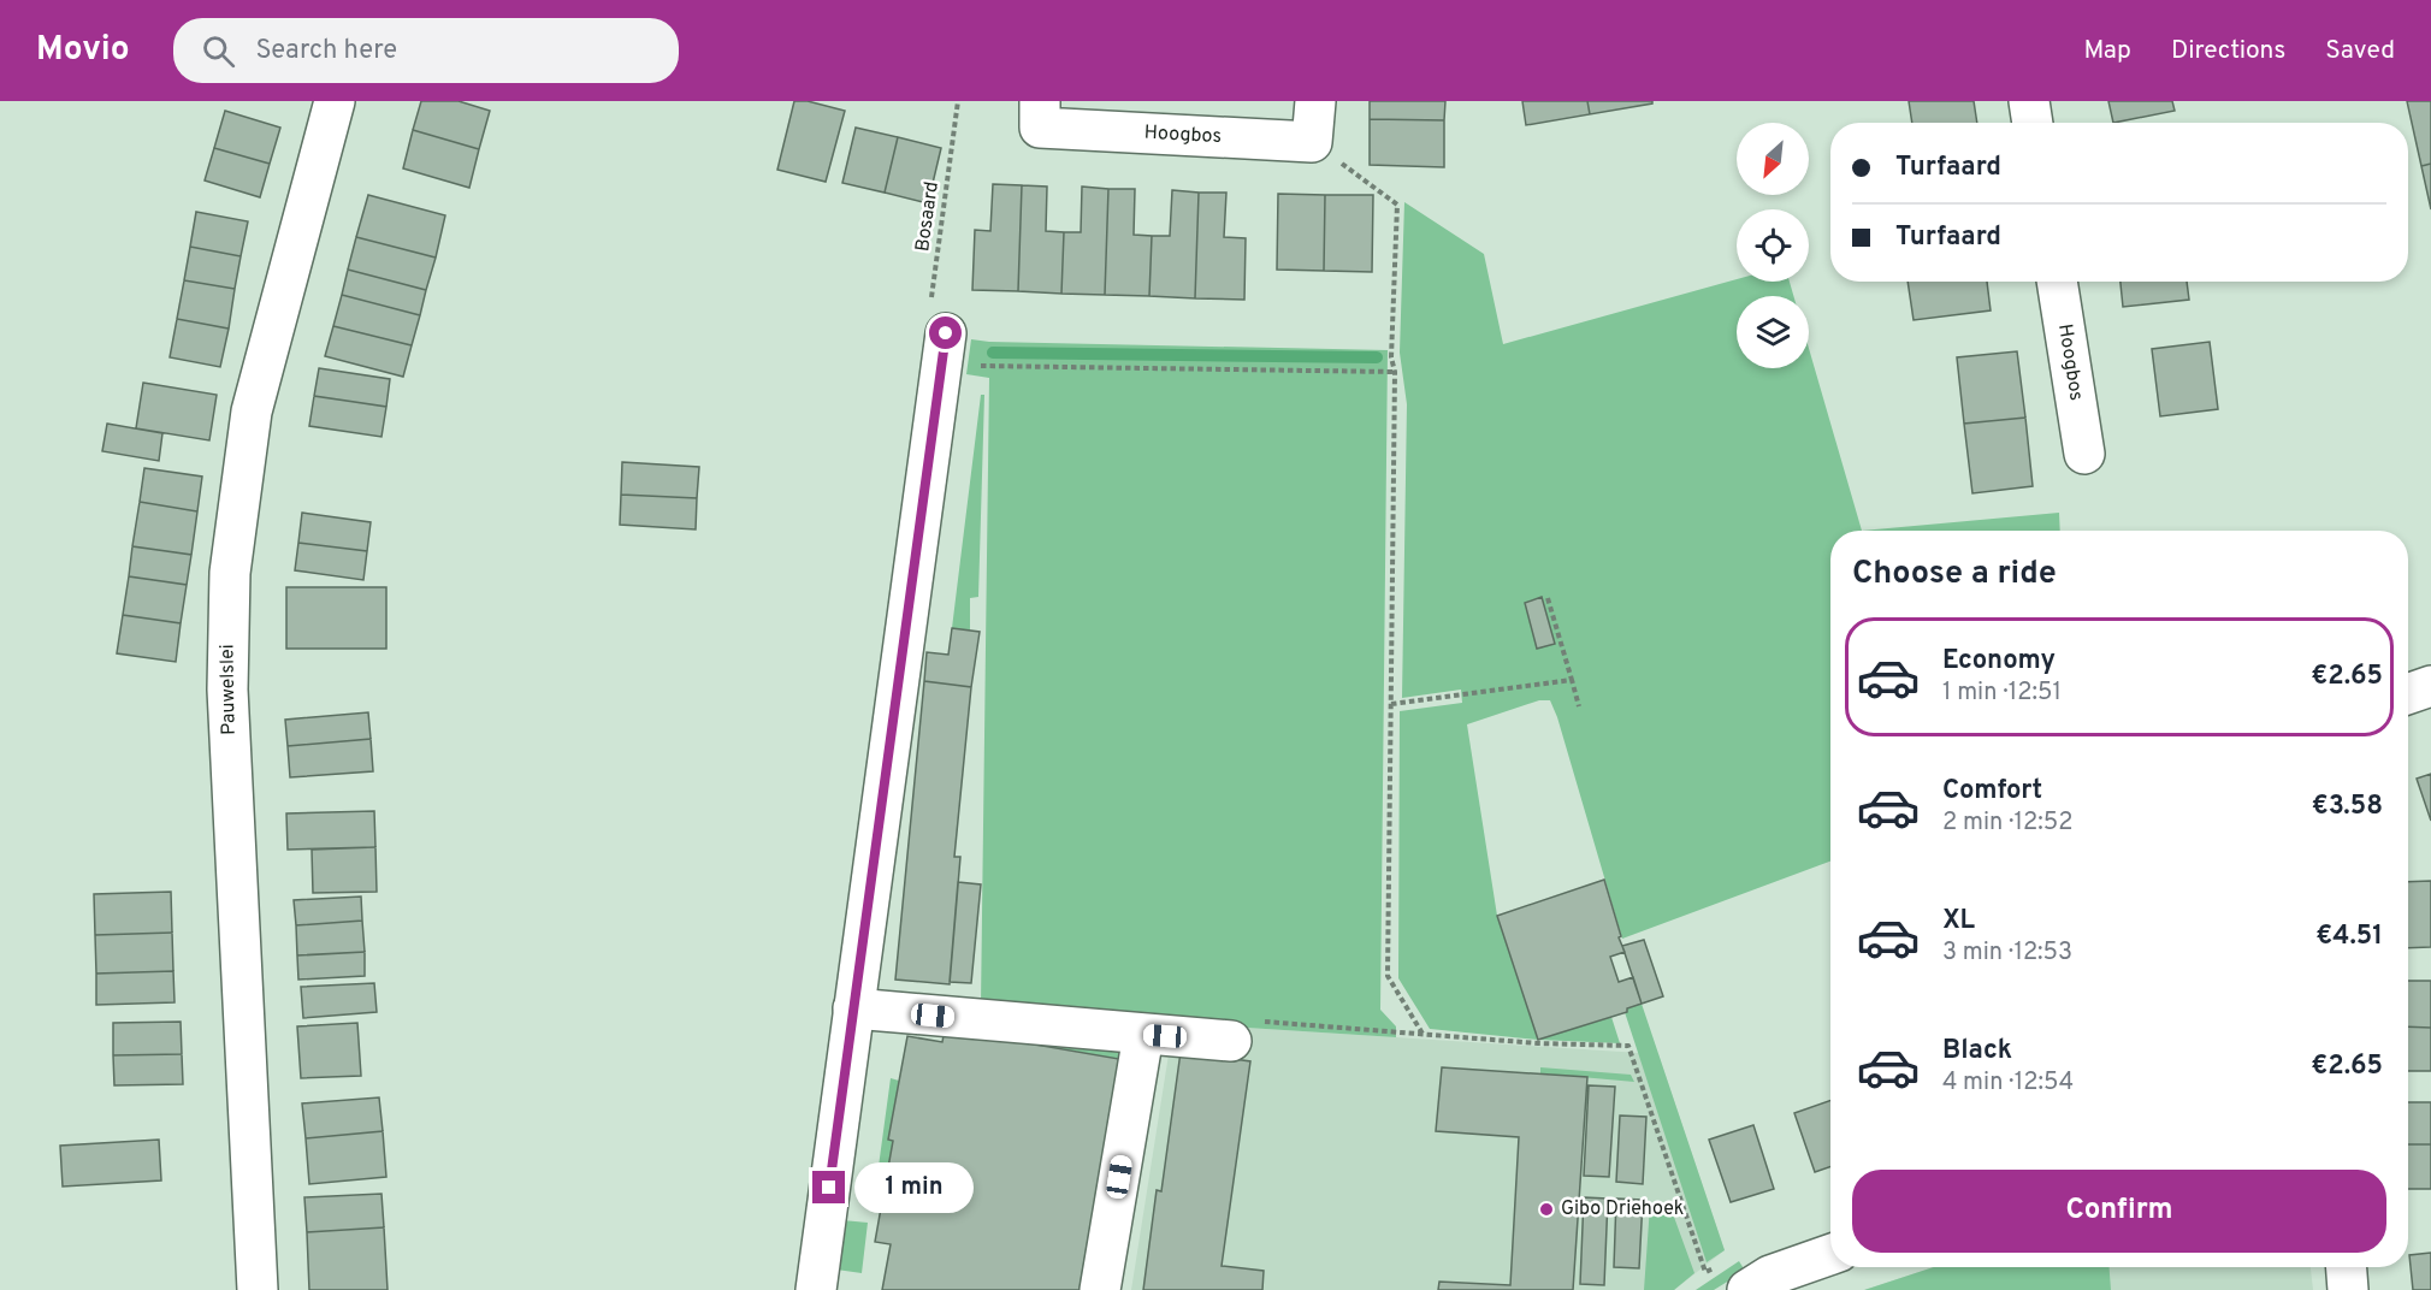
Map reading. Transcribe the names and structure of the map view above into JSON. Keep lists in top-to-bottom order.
{
  "streets": {
    "street": ["Hoogbos", "Pauwelslei"],
    "path": ["Bosaard"]
  },
  "places": ["Gibo Driehoek"],
  "north": "bottom left",
  "page": {
    "header": "Movio",
    "search": "Search here",
    "nav": ["Map", "Directions", "Saved"],
    "banner": ["Turfaard", "Turfaard"],
    "heading": "Choose a ride",
    "list": [
      {
        "name": "Economy",
        "note": "1 min · 12:51",
        "value": "€2.65"
      },
      {
        "name": "Comfort",
        "note": "2 min · 12:52",
        "value": "€3.58"
      },
      {
        "name": "XL",
        "note": "3 min · 12:53",
        "value": "€4.51"
      },
      {
        "name": "Black",
        "note": "4 min · 12:54",
        "value": "€2.65"
      }
    ],
    "buttons": "Confirm",
    "bubble": "1 min"
  }
}
